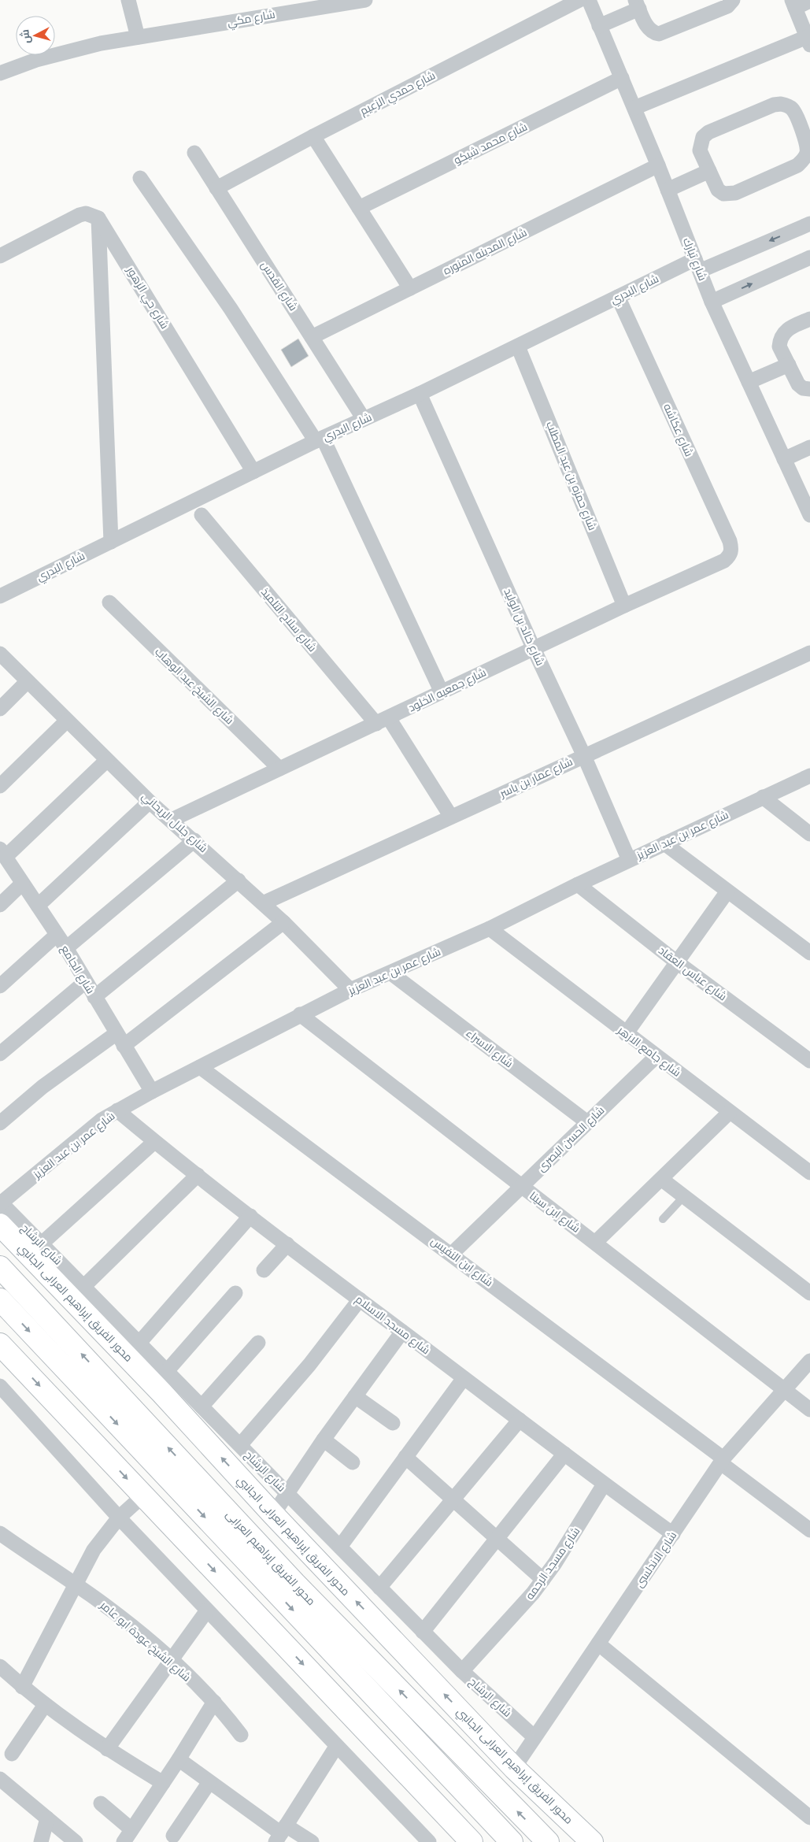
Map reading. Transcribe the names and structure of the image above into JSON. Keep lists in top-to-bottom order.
{
  "streets": {
    "main road": ["محور الفريق إبراهيم العرابى الجانبي", "محور الفريق إبراهيم العرابى"],
    "street": [
      "شارع مكي",
      "شارع حمدي الزعيم",
      "شارع محمد شيكو",
      "شارع المدينه المنوره",
      "شارع تبارك",
      "شارع القدس",
      "شارع البدري",
      "شارع حي الزهور",
      "شارع عكاشه",
      "شارع حمزه بن عبد المطلب",
      "شارع سلاح التلميذ",
      "شارع خالد بن الوليد",
      "شارع الشيخ عبد الوهاب",
      "شارع جمعيه الخلود",
      "شارع عمار بن ياسر",
      "شارع جلال الريحاني",
      "شارع عمر بن عبد العزيز",
      "شارع الجامع",
      "شارع عباس العقاد",
      "شارع الاسراء",
      "شارع جامع الازهر",
      "شارع الحسن البصرى",
      "شارع ابن سينا",
      "شارع الرشاح",
      "شارع ابن النفيس",
      "شارع مسجد الاسلام",
      "شارع الاندلسى",
      "شارع مسجد الرحمه",
      "شارع الشيخ عودة ابو عامر"
    ]
  },
  "crossings": [
    ["شارع حمدي الزعيم", "شارع القدس"],
    ["شارع محمد شيكو", "شارع تبارك"],
    ["شارع المدينه المنوره", "شارع تبارك"],
    ["شارع المدينه المنوره", "شارع القدس"],
    ["شارع تبارك", "شارع البدري"],
    ["شارع القدس", "شارع البدري"],
    ["شارع البدري", "شارع حي الزهور"],
    ["شارع البدري", "شارع عكاشه"],
    ["شارع البدري", "شارع حمزه بن عبد المطلب"],
    ["شارع البدري", "شارع خالد بن الوليد"],
    ["شارع عكاشه", "شارع جمعيه الخلود"],
    ["شارع حمزه بن عبد المطلب", "شارع جمعيه الخلود"],
    ["شارع سلاح التلميذ", "شارع جمعيه الخلود"],
    ["شارع سلاح التلميذ", "شارع عمار بن ياسر"],
    ["شارع خالد بن الوليد", "شارع جمعيه الخلود"],
    ["شارع خالد بن الوليد", "شارع عمار بن ياسر"],
    ["شارع خالد بن الوليد", "شارع عمر بن عبد العزيز"],
    ["شارع الشيخ عبد الوهاب", "شارع جمعيه الخلود"],
    ["شارع جمعيه الخلود", "شارع جلال الريحاني"],
    ["شارع عمار بن ياسر", "شارع جلال الريحاني"],
    ["شارع جلال الريحاني", "شارع عمر بن عبد العزيز"],
    ["شارع عمر بن عبد العزيز", "شارع الجامع"],
    ["شارع عمر بن عبد العزيز", "شارع عباس العقاد"],
    ["شارع عمر بن عبد العزيز", "شارع الاسراء"],
    ["شارع عمر بن عبد العزيز", "شارع جامع الازهر"],
    ["شارع عمر بن عبد العزيز", "شارع ابن سينا"],
    ["شارع عمر بن عبد العزيز", "شارع الرشاح"],
    ["شارع عمر بن عبد العزيز", "شارع ابن النفيس"],
    ["شارع عمر بن عبد العزيز", "شارع مسجد الاسلام"],
    ["شارع الاسراء", "شارع الحسن البصرى"],
    ["شارع جامع الازهر", "شارع الحسن البصرى"],
    ["شارع الحسن البصرى", "شارع ابن سينا"],
    ["شارع الحسن البصرى", "شارع ابن النفيس"],
    ["شارع ابن سينا", "شارع الاندلسى"],
    ["شارع الرشاح", "محور الفريق إبراهيم العرابى الجانبي"],
    ["شارع الرشاح", "شارع الاندلسى"],
    ["شارع الرشاح", "شارع مسجد الرحمه"],
    ["شارع ابن النفيس", "شارع الاندلسى"],
    ["محور الفريق إبراهيم العرابى الجانبي", "شارع الاندلسى"],
    ["شارع مسجد الاسلام", "شارع الاندلسى"],
    ["شارع مسجد الاسلام", "شارع مسجد الرحمه"]
  ],
  "north": "left"
}
